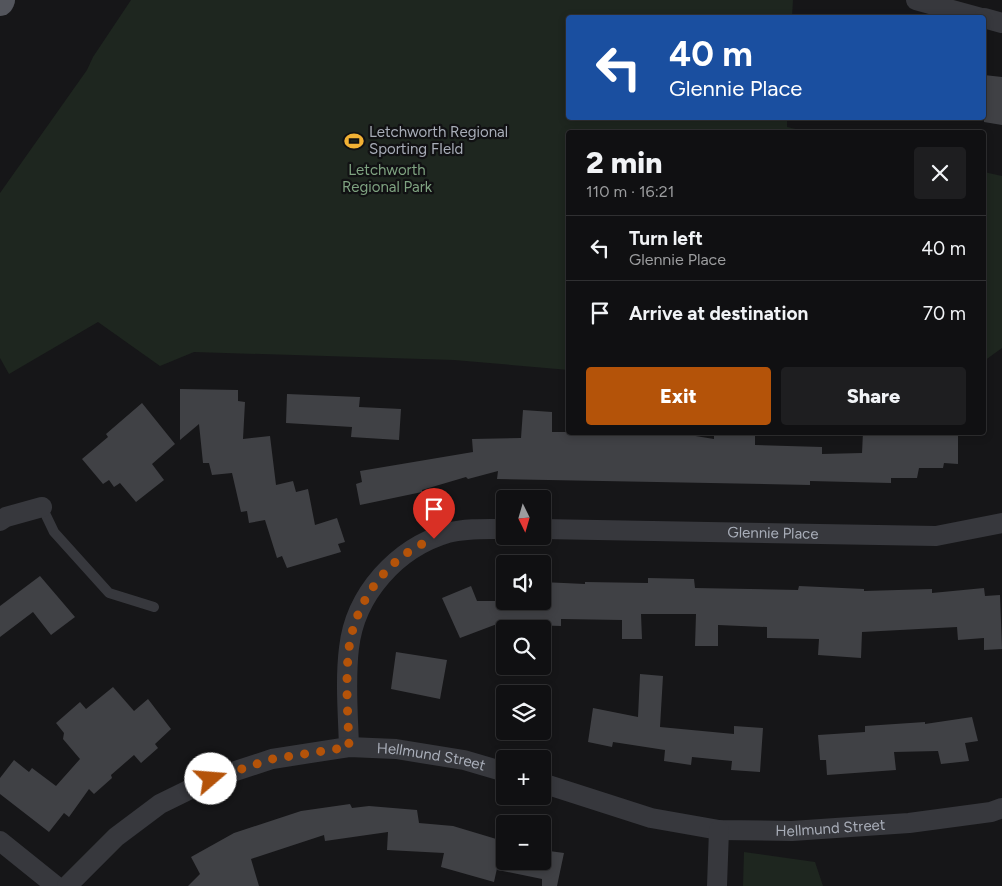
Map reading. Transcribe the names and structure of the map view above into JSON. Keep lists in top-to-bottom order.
{
  "streets": {
    "street": ["Glennie Place", "Hellmund Street"]
  },
  "parks": ["Letchworth Regional Park"],
  "places": {
    "sports": ["Letchworth Regional Sporting FIeld"]
  },
  "north": "bottom",
  "page": {
    "turn": ["40 m", "Glennie Place"],
    "heading": ["2 min", "110 m · 16:21"],
    "list": [
      {
        "name": "Turn left",
        "note": "Glennie Place",
        "value": "40 m"
      },
      {
        "name": "Arrive at destination",
        "value": "70 m"
      }
    ],
    "buttons": ["Exit", "Share"],
    "map_buttons": ["+", "−"]
  }
}
